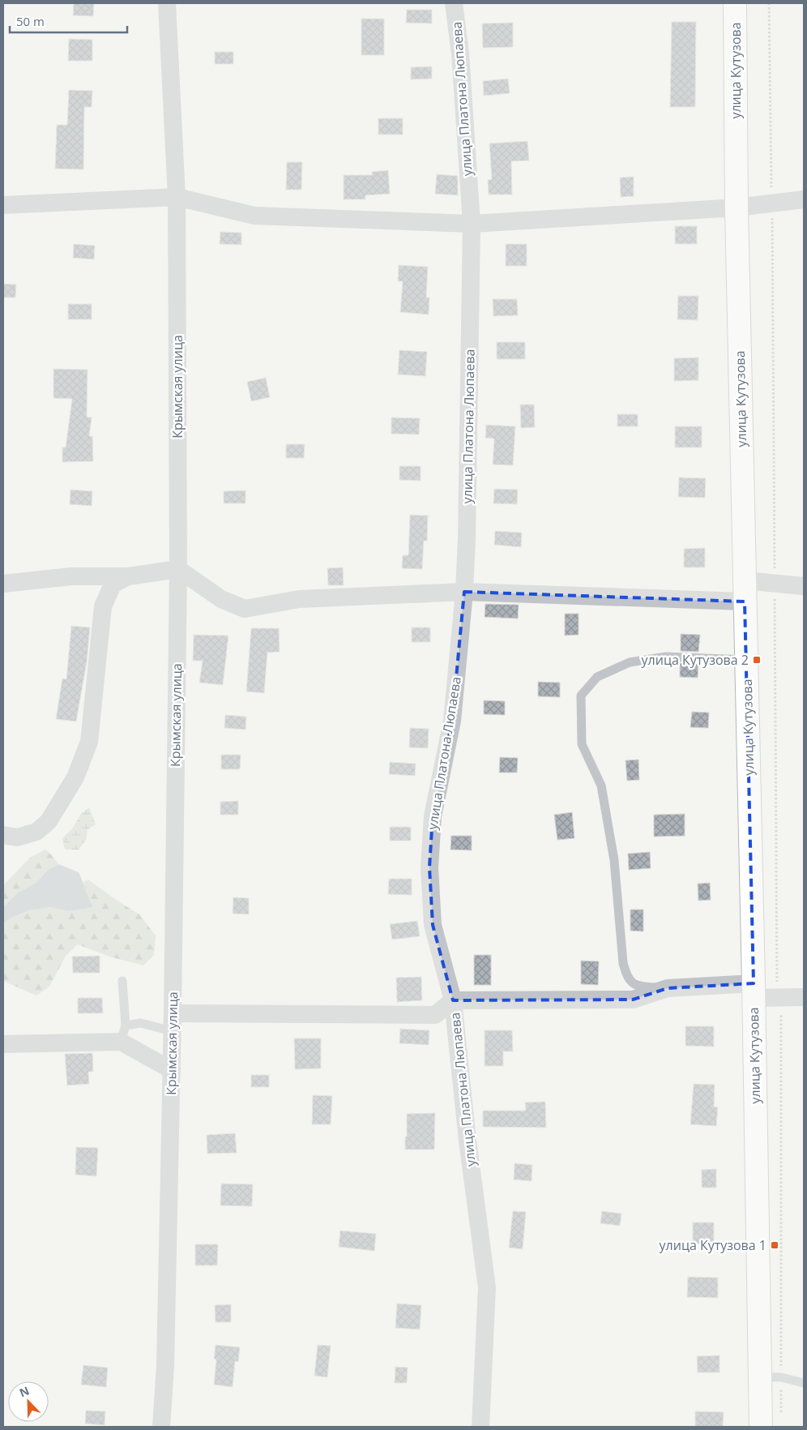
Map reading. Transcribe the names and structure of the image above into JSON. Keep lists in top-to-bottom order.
{
  "streets": {
    "street": ["улица Кутузова", "улица Платона Люпаева", "Крымская улица"]
  },
  "places": {
    "transit": ["улица Кутузова 2", "улица Кутузова 1"]
  },
  "scale_bar": "50 m",
  "north": "top left"
}
